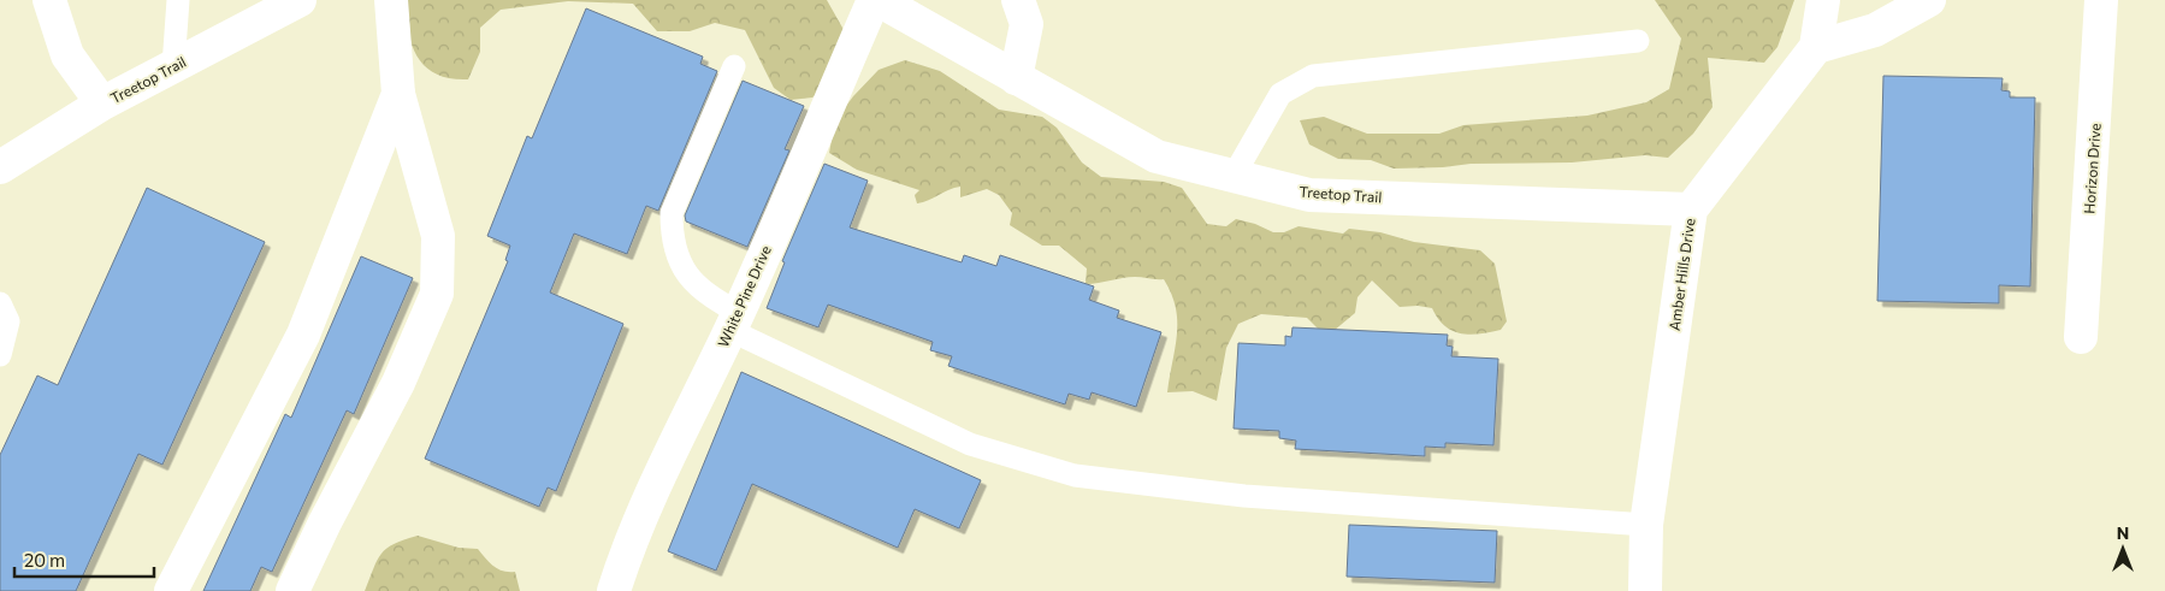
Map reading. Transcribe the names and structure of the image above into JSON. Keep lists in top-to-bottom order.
{
  "streets": {
    "street": [
      "Treetop Trail",
      "Horizon Drive",
      "Amber Hills Drive",
      "White Pine Drive"
    ]
  },
  "crossings": [
    ["Treetop Trail", "Amber Hills Drive"]
  ],
  "scale_bar": "20 m",
  "north": "top"
}
